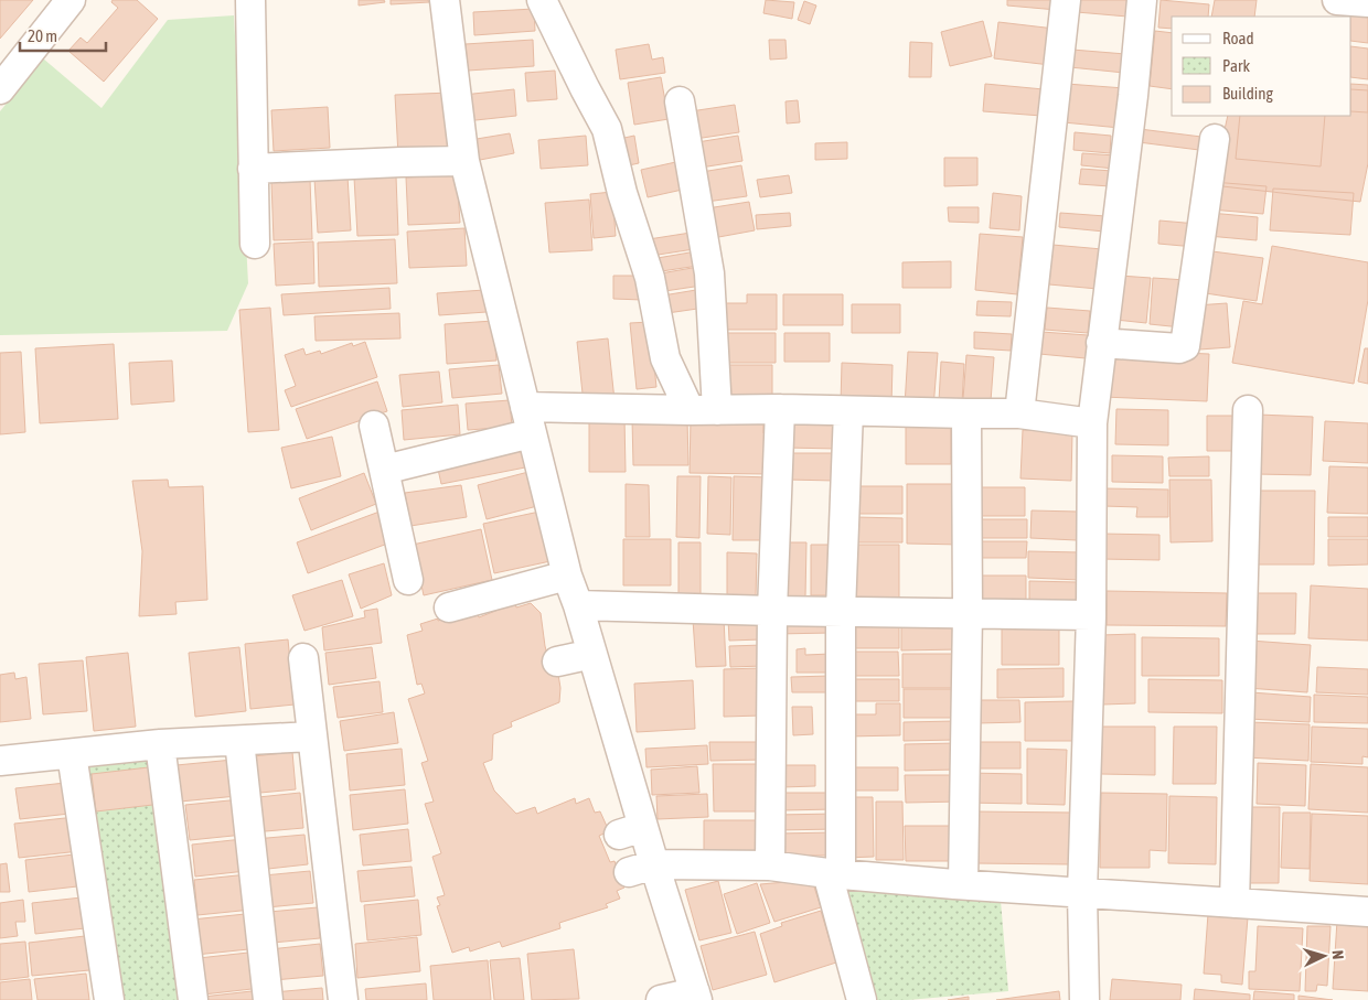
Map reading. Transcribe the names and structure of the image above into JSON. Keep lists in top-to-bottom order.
{
  "legend": ["Road", "Park", "Building"],
  "scale_bar": "20 m",
  "north": "right"
}
